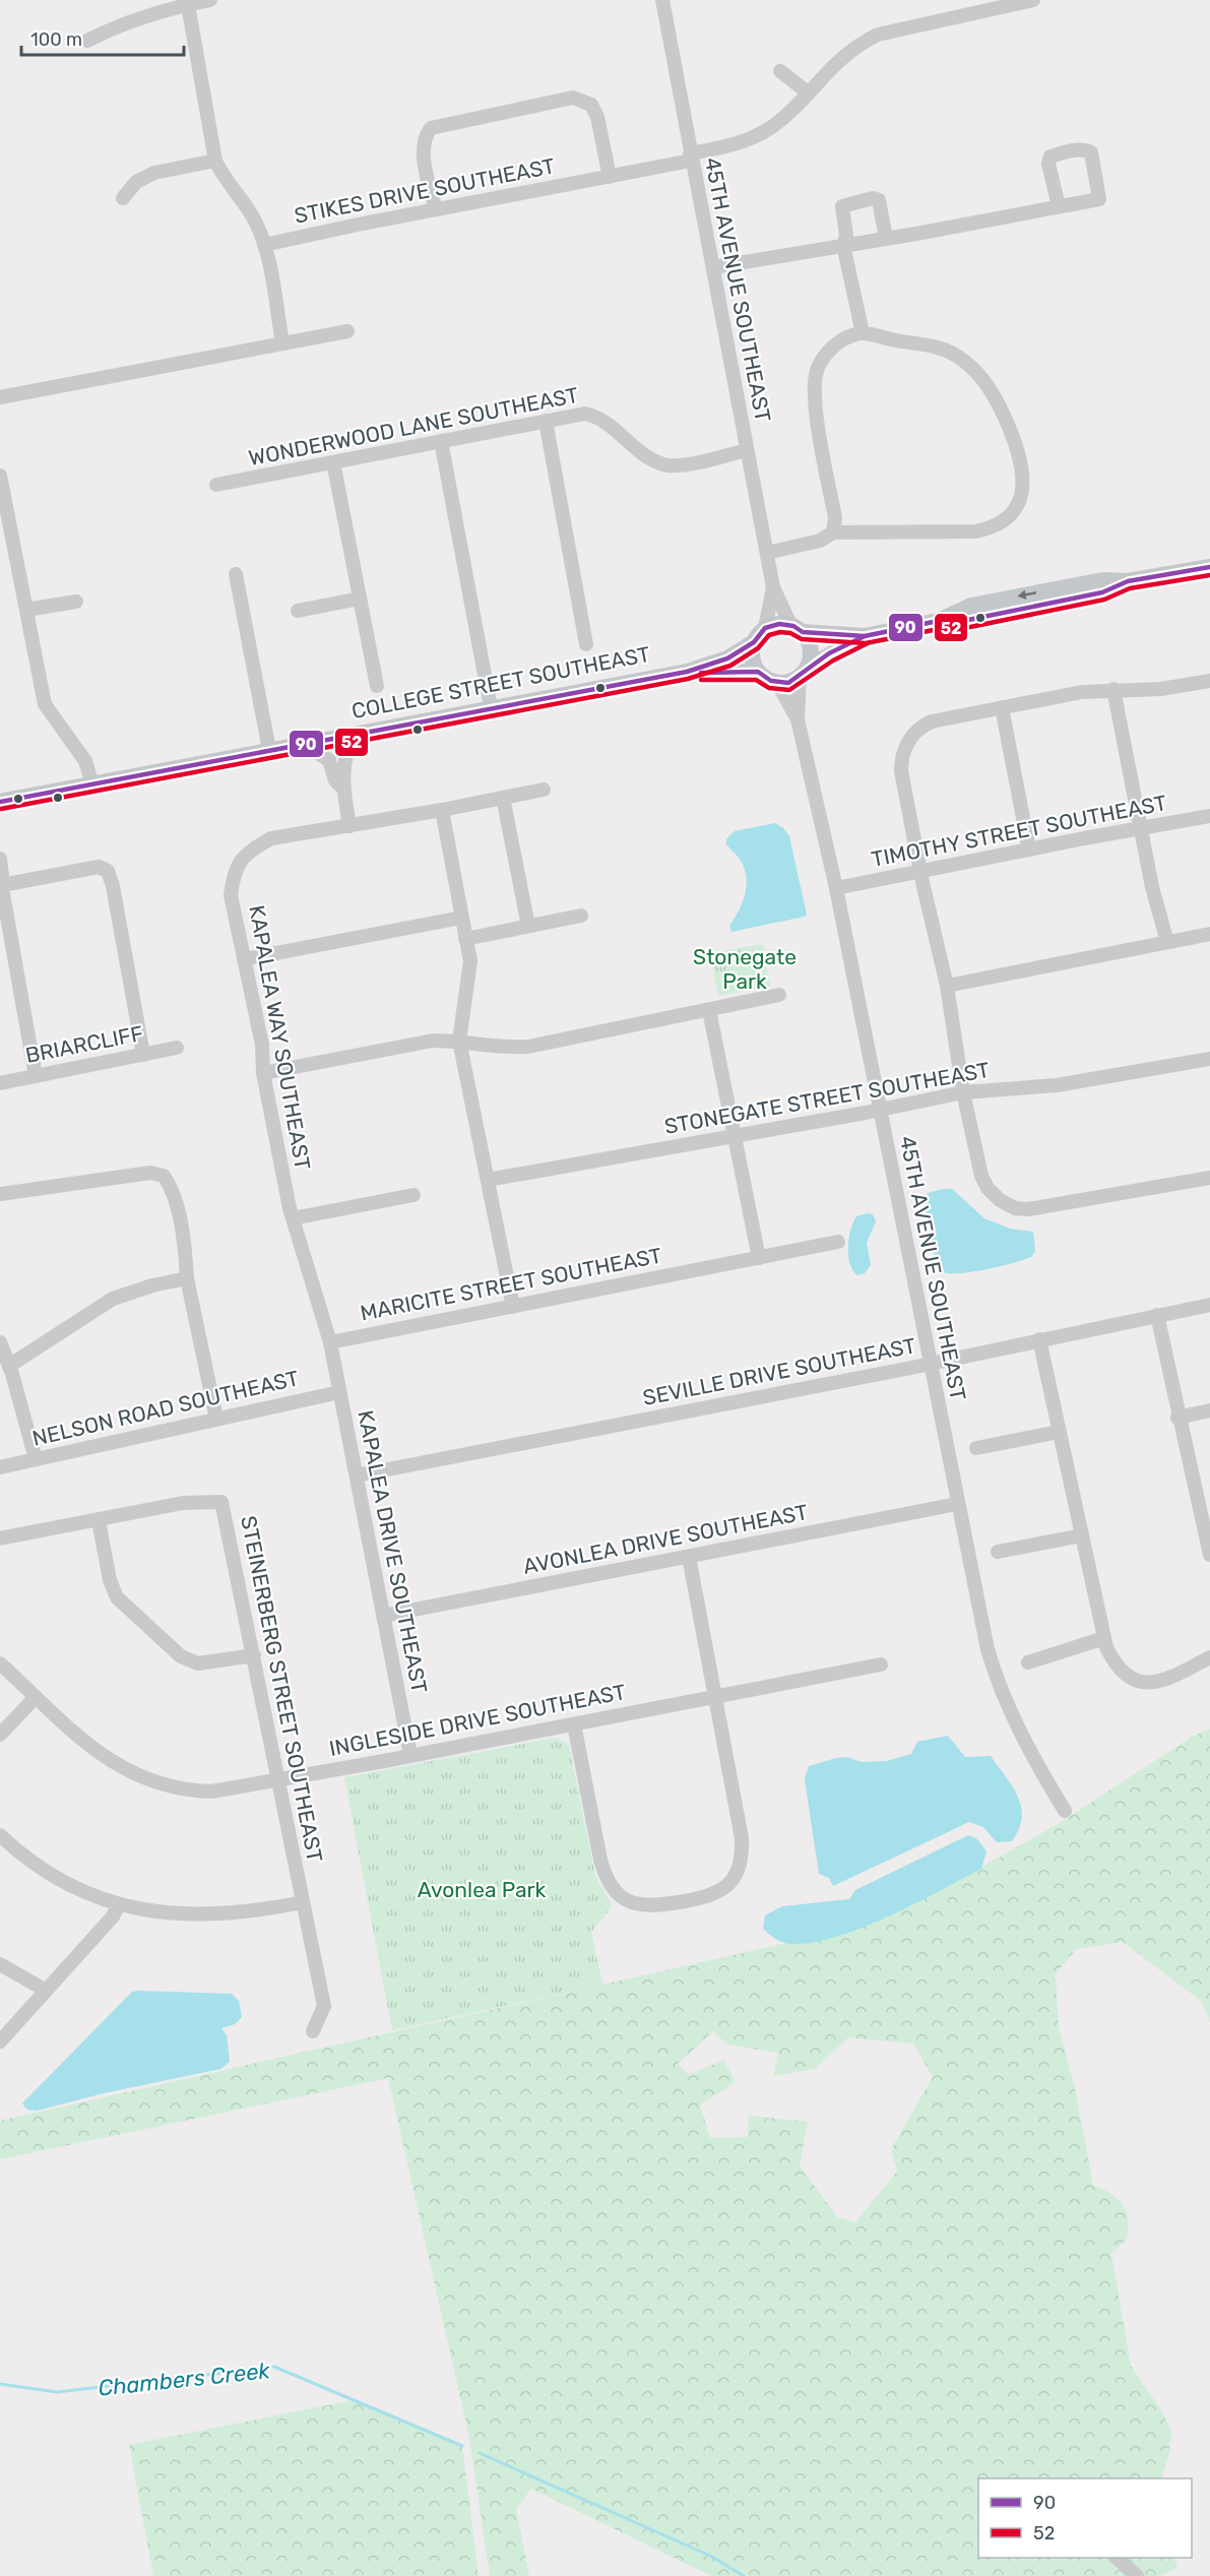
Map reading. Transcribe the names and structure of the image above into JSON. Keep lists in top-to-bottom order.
{
  "streets": {
    "main road": ["COLLEGE STREET SOUTHEAST"],
    "street": [
      "STIKES DRIVE SOUTHEAST",
      "45TH AVENUE SOUTHEAST",
      "WONDERWOOD LANE SOUTHEAST",
      "TIMOTHY STREET SOUTHEAST",
      "KAPALEA WAY SOUTHEAST",
      "BRIARCLIFF",
      "STONEGATE STREET SOUTHEAST",
      "MARICITE STREET SOUTHEAST",
      "SEVILLE DRIVE SOUTHEAST",
      "NELSON ROAD SOUTHEAST",
      "AVONLEA DRIVE SOUTHEAST",
      "KAPALEA DRIVE SOUTHEAST",
      "STEINERBERG STREET SOUTHEAST",
      "INGLESIDE DRIVE SOUTHEAST"
    ]
  },
  "crossings": [
    ["STIKES DRIVE SOUTHEAST", "45TH AVENUE SOUTHEAST"],
    ["45TH AVENUE SOUTHEAST", "WONDERWOOD LANE SOUTHEAST"],
    ["45TH AVENUE SOUTHEAST", "COLLEGE STREET SOUTHEAST"],
    ["45TH AVENUE SOUTHEAST", "TIMOTHY STREET SOUTHEAST"],
    ["45TH AVENUE SOUTHEAST", "STONEGATE STREET SOUTHEAST"],
    ["45TH AVENUE SOUTHEAST", "SEVILLE DRIVE SOUTHEAST"],
    ["45TH AVENUE SOUTHEAST", "AVONLEA DRIVE SOUTHEAST"],
    ["MARICITE STREET SOUTHEAST", "KAPALEA DRIVE SOUTHEAST"],
    ["SEVILLE DRIVE SOUTHEAST", "KAPALEA DRIVE SOUTHEAST"],
    ["NELSON ROAD SOUTHEAST", "KAPALEA DRIVE SOUTHEAST"],
    ["AVONLEA DRIVE SOUTHEAST", "KAPALEA DRIVE SOUTHEAST"],
    ["KAPALEA DRIVE SOUTHEAST", "INGLESIDE DRIVE SOUTHEAST"],
    ["STEINERBERG STREET SOUTHEAST", "INGLESIDE DRIVE SOUTHEAST"]
  ],
  "water": ["Chambers Creek"],
  "parks": ["Stonegate Park", "Avonlea Park"],
  "lines": ["transit line 90", "transit line 52"],
  "legend": ["90", "52"],
  "scale_bar": "100 m"
}
